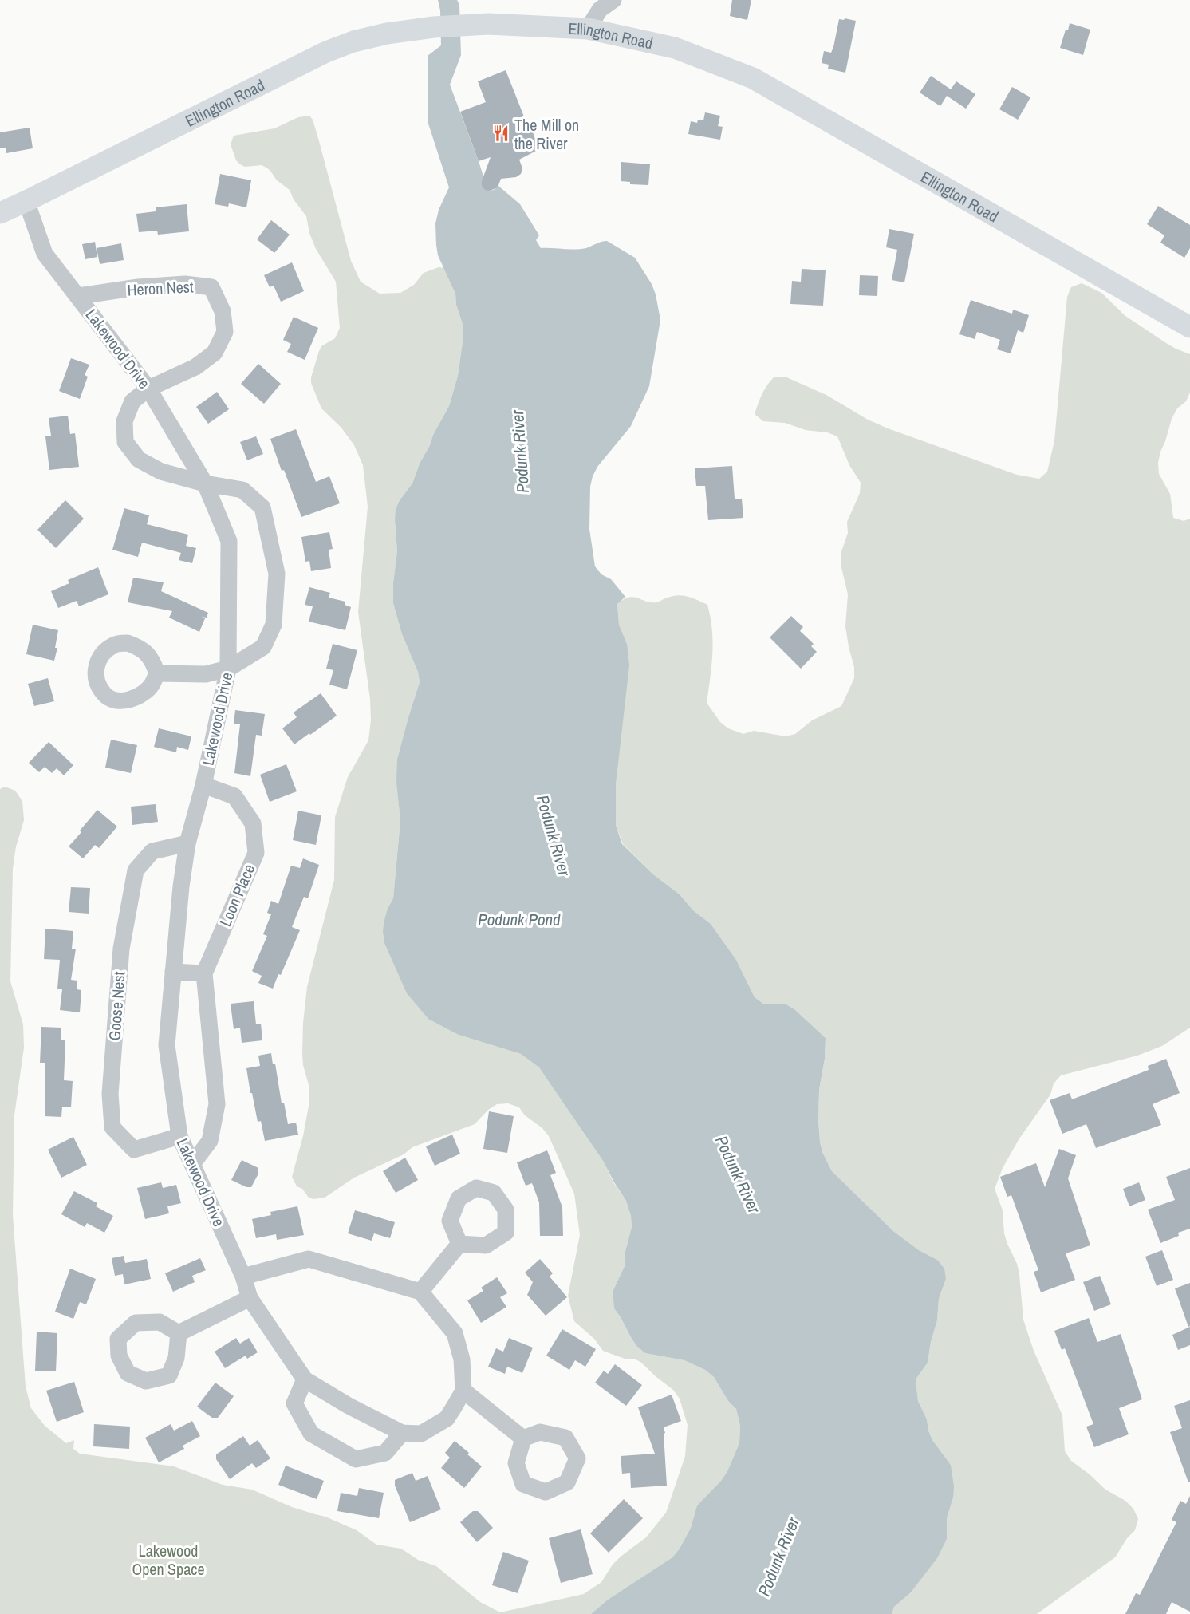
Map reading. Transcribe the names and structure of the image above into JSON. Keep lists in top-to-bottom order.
{
  "streets": {
    "main road": ["Ellington Road"],
    "street": [
      "Heron Nest",
      "Lakewood Drive",
      "Loon Place",
      "Goose Nest"
    ]
  },
  "crossings": [
    ["Ellington Road", "Lakewood Drive"],
    ["Heron Nest", "Lakewood Drive"],
    ["Lakewood Drive", "Loon Place"],
    ["Lakewood Drive", "Goose Nest"]
  ],
  "water": ["Podunk River", "Podunk Pond"],
  "parks": ["Lakewood Open Space"],
  "places": {
    "restaurant": ["The Mill on the River"]
  }
}
